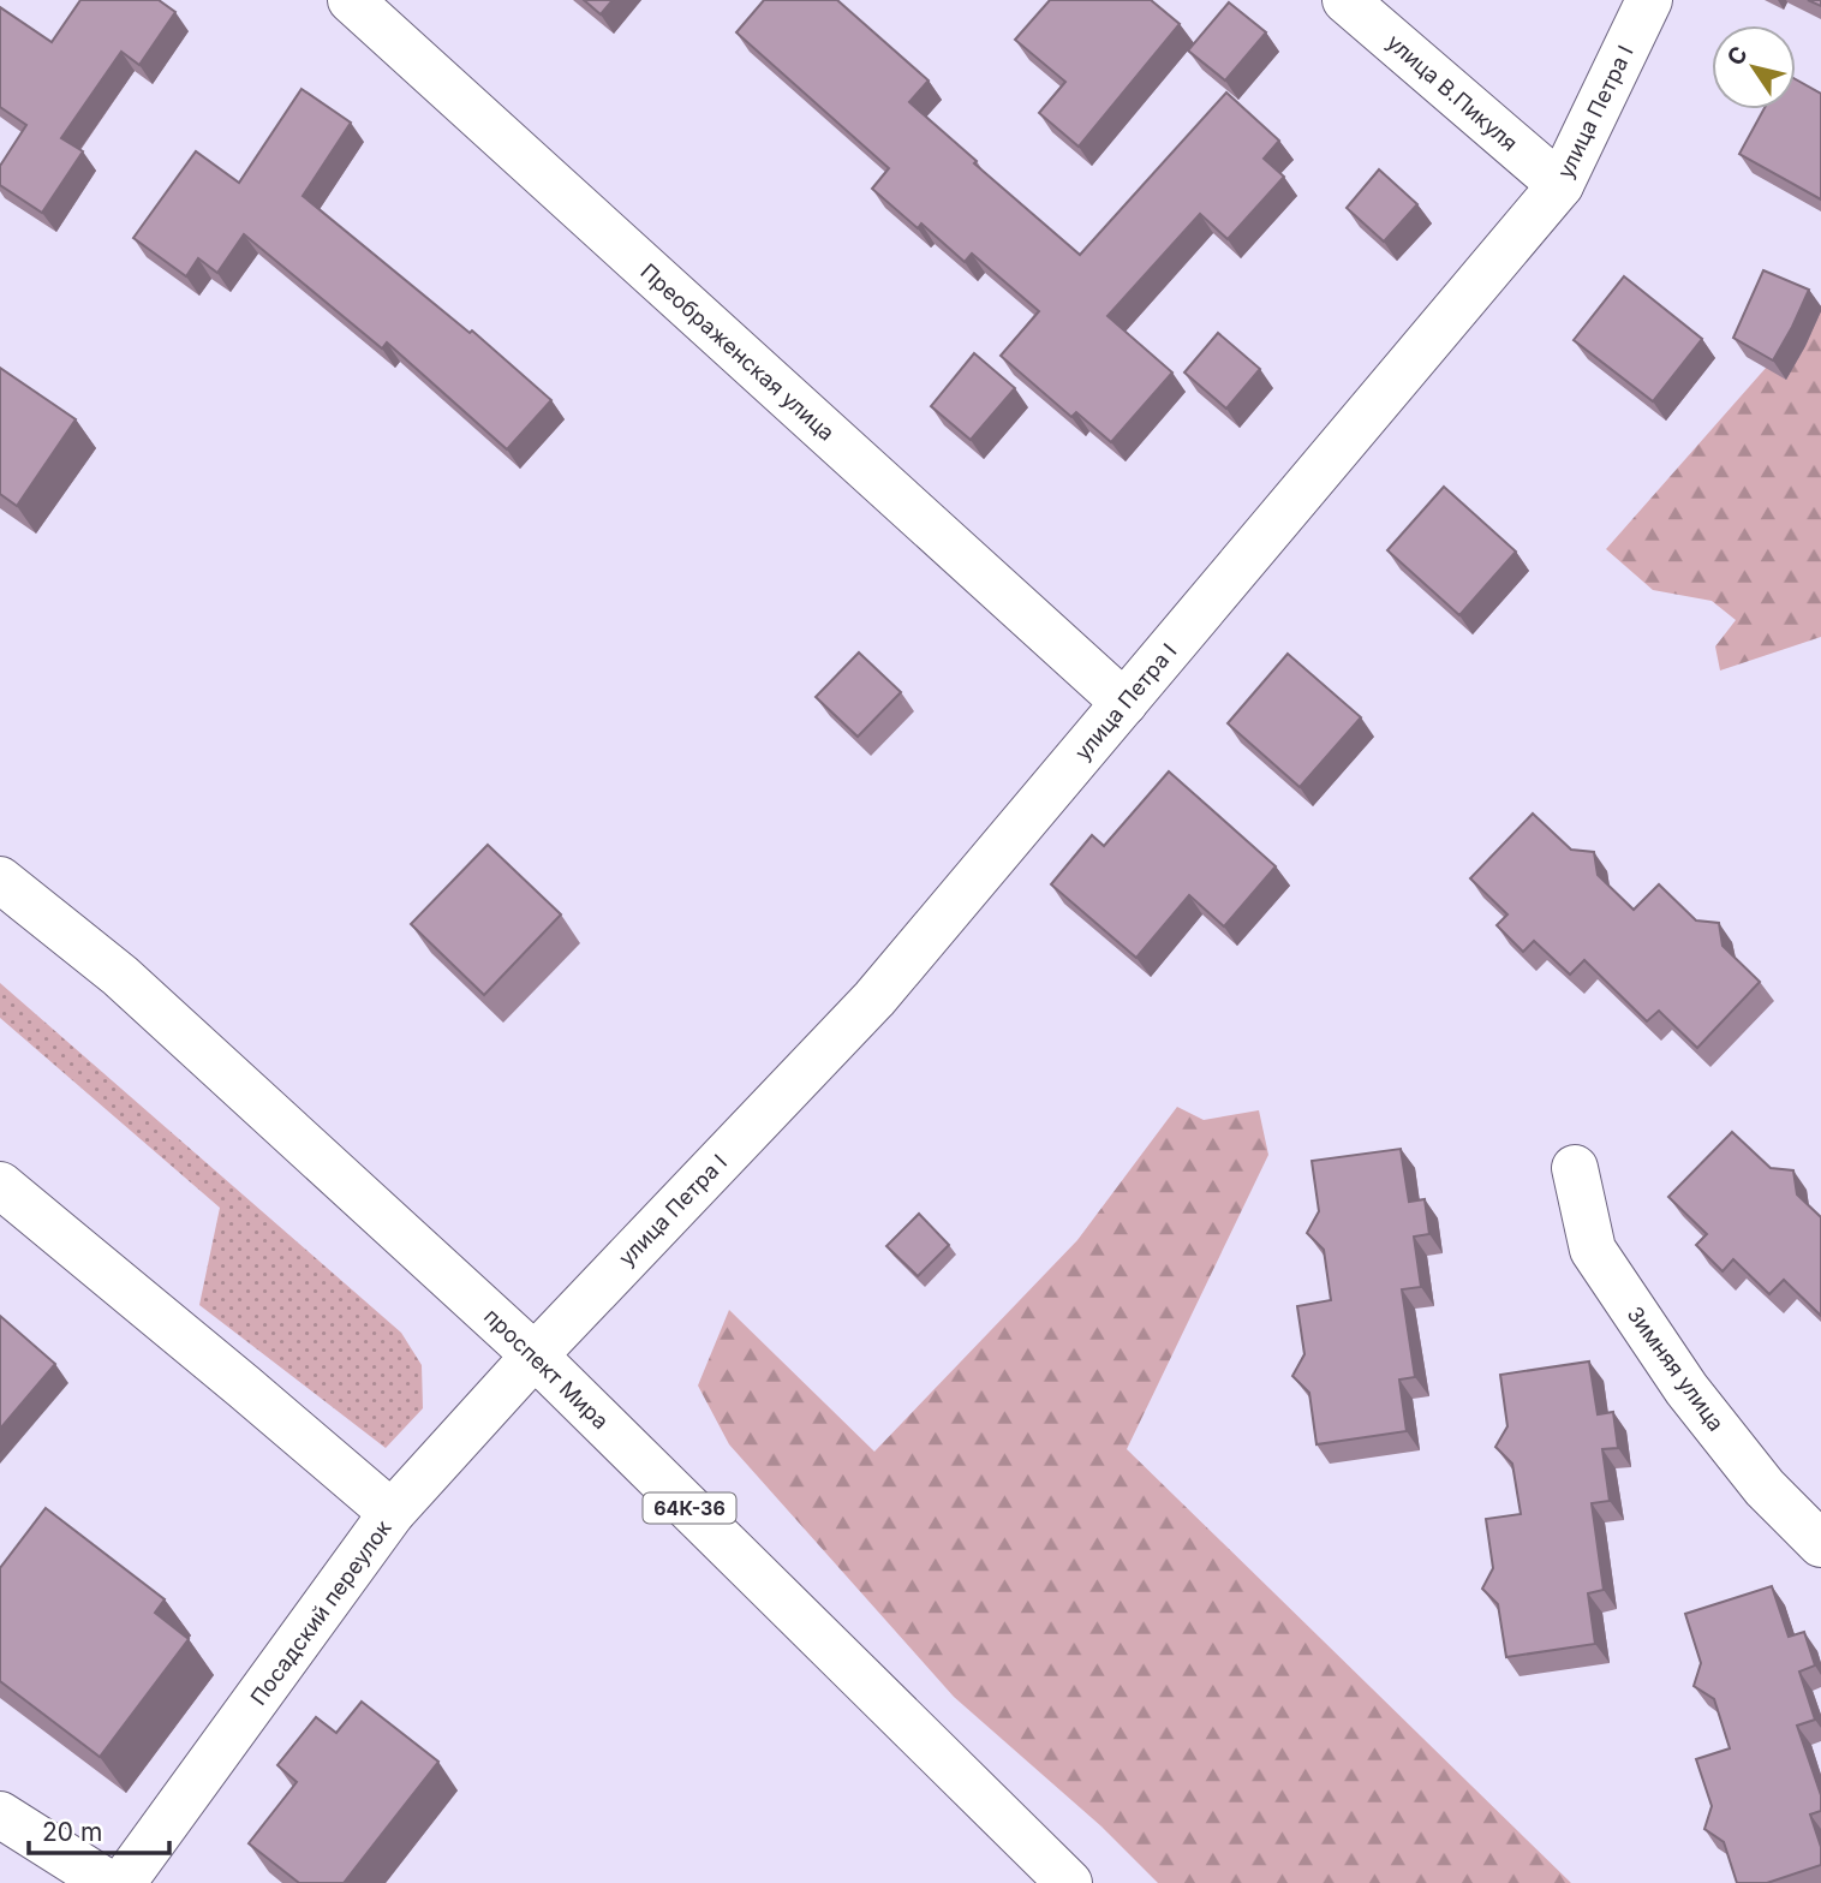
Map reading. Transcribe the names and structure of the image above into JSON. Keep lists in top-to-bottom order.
{
  "streets": {
    "street": [
      "улица В.Пикуля",
      "улица Петра I",
      "Преображенская улица",
      "проспект Мира",
      "Зимняя улица",
      "64К-36",
      "Посадский переулок"
    ]
  },
  "crossings": [
    ["улица В.Пикуля", "улица Петра I"],
    ["улица Петра I", "Преображенская улица"],
    ["улица Петра I", "проспект Мира"],
    ["улица Петра I", "Посадский переулок"],
    ["проспект Мира", "Посадский переулок"]
  ],
  "scale_bar": "20 m",
  "north": "top left"
}
